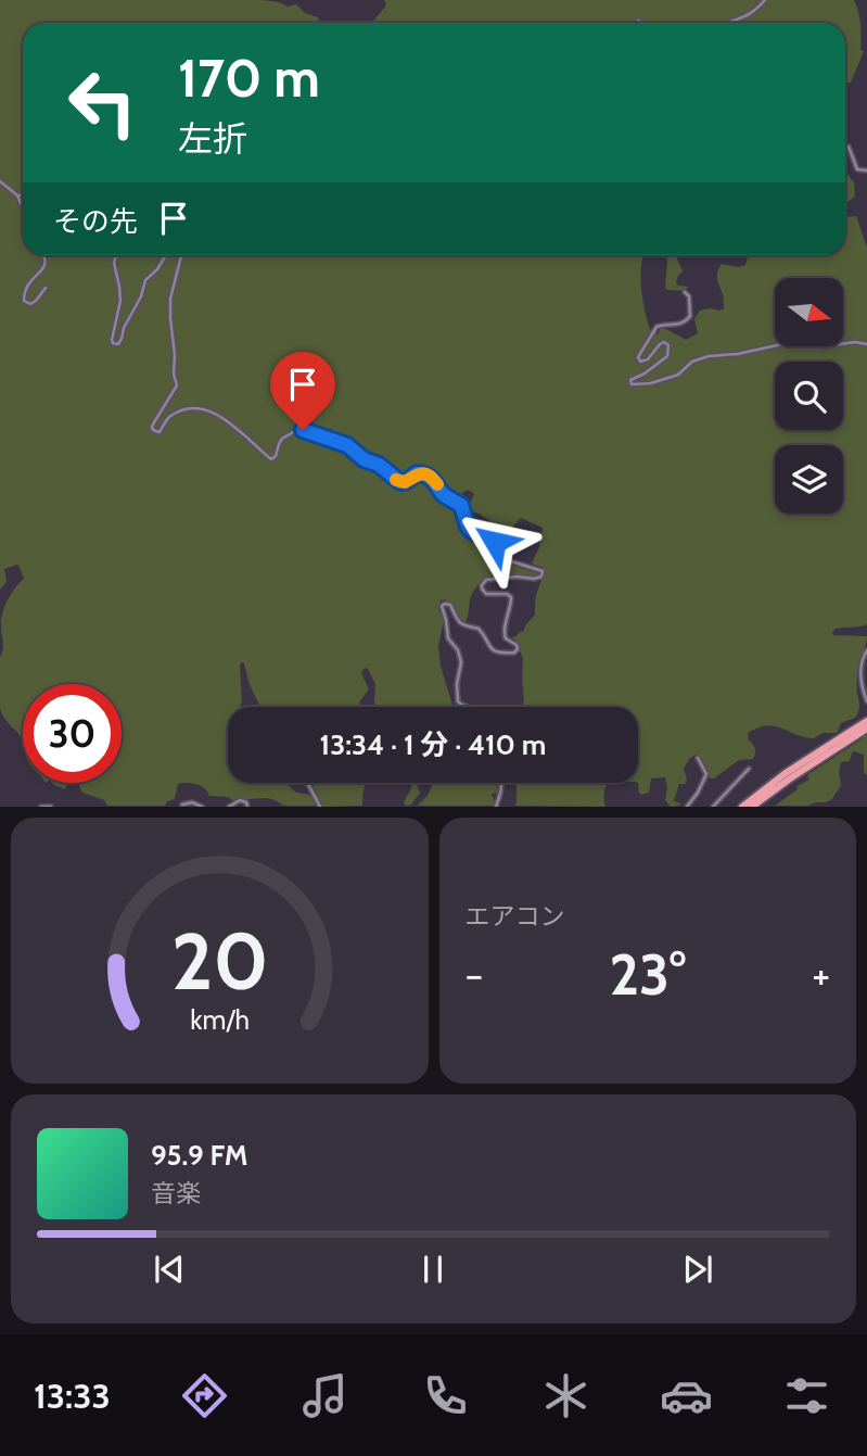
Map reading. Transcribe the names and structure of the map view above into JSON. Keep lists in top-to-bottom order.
{
  "north": "right",
  "page": {
    "turn": ["170 m", "左折"],
    "then": "その先",
    "limit": "30",
    "trip": "13:34 · 1 分 · 410 m",
    "tile": "エアコン",
    "heat": ["−", "23°", "+"],
    "song": ["95.9 FM", "音楽"],
    "tabs": "13:33",
    "gauge": ["20", "km/h"]
  }
}
